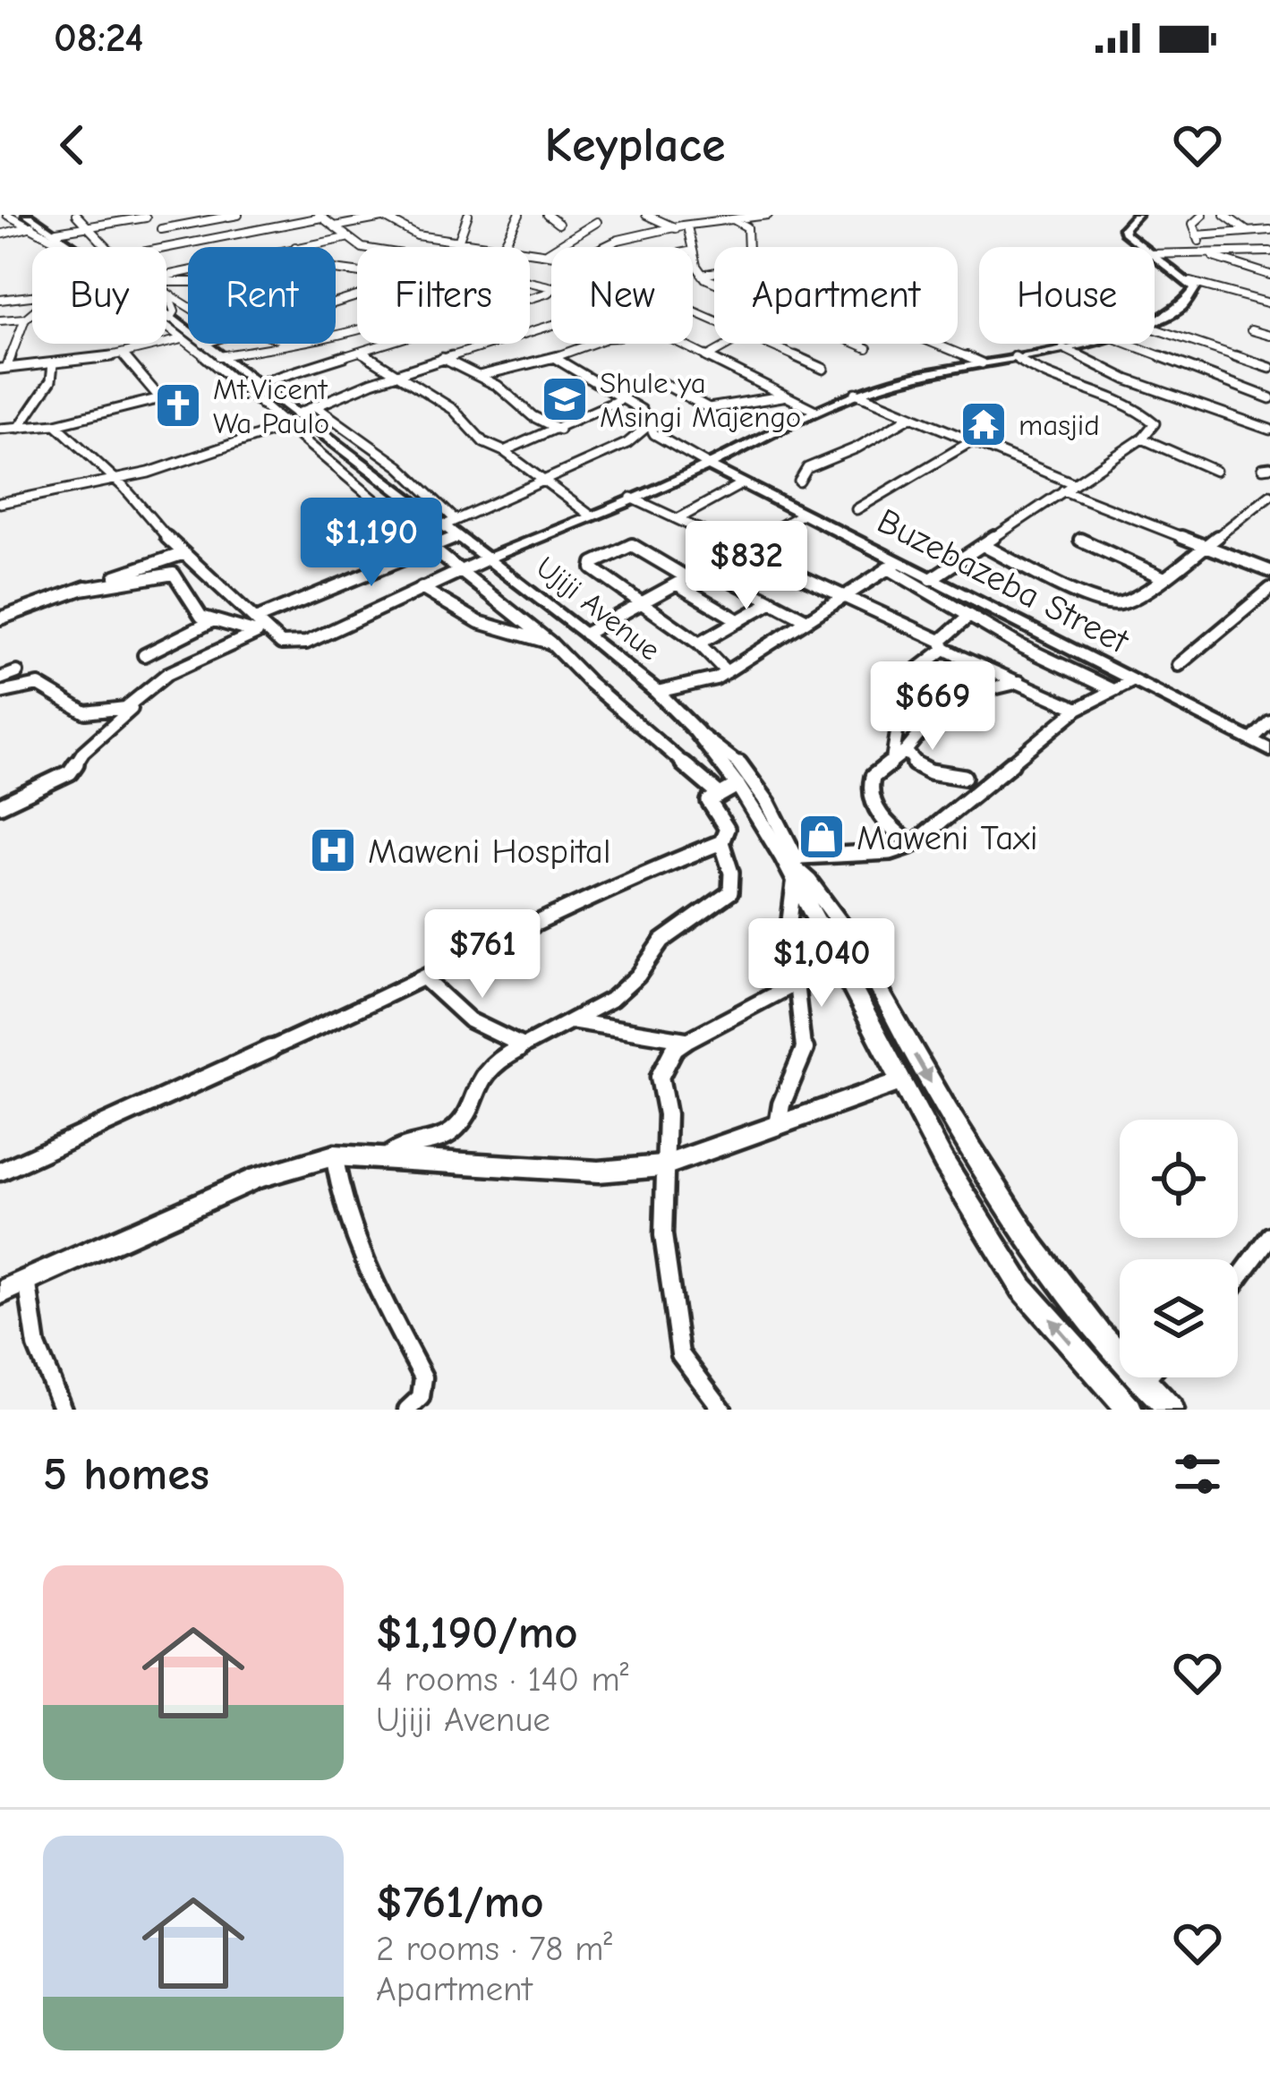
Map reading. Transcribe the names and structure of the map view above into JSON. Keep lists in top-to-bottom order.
{
  "streets": {
    "street": ["Buzebazeba Street", "Ujiji Avenue"]
  },
  "places": {
    "school or university": ["Shule ya Msingi Majengo"],
    "church": ["Mt.Vicent Wa Paulo"],
    "temple": ["masjid"],
    "shop": ["Maweni Taxi"],
    "hospital": ["Maweni Hospital"]
  },
  "page": {
    "status": "08:24",
    "header": "Keyplace",
    "chip": [
      "Buy",
      "Rent",
      "Filters",
      "New",
      "Apartment",
      "House"
    ],
    "price": [
      "$1,190",
      "$832",
      "$669",
      "$761",
      "$1,040"
    ],
    "heading": "5 homes",
    "list": [
      {
        "name": "$1,190/mo",
        "note": "4 rooms · 140 m² · Ujiji Avenue"
      },
      {
        "name": "$761/mo",
        "note": "2 rooms · 78 m² · Apartment"
      }
    ]
  }
}
